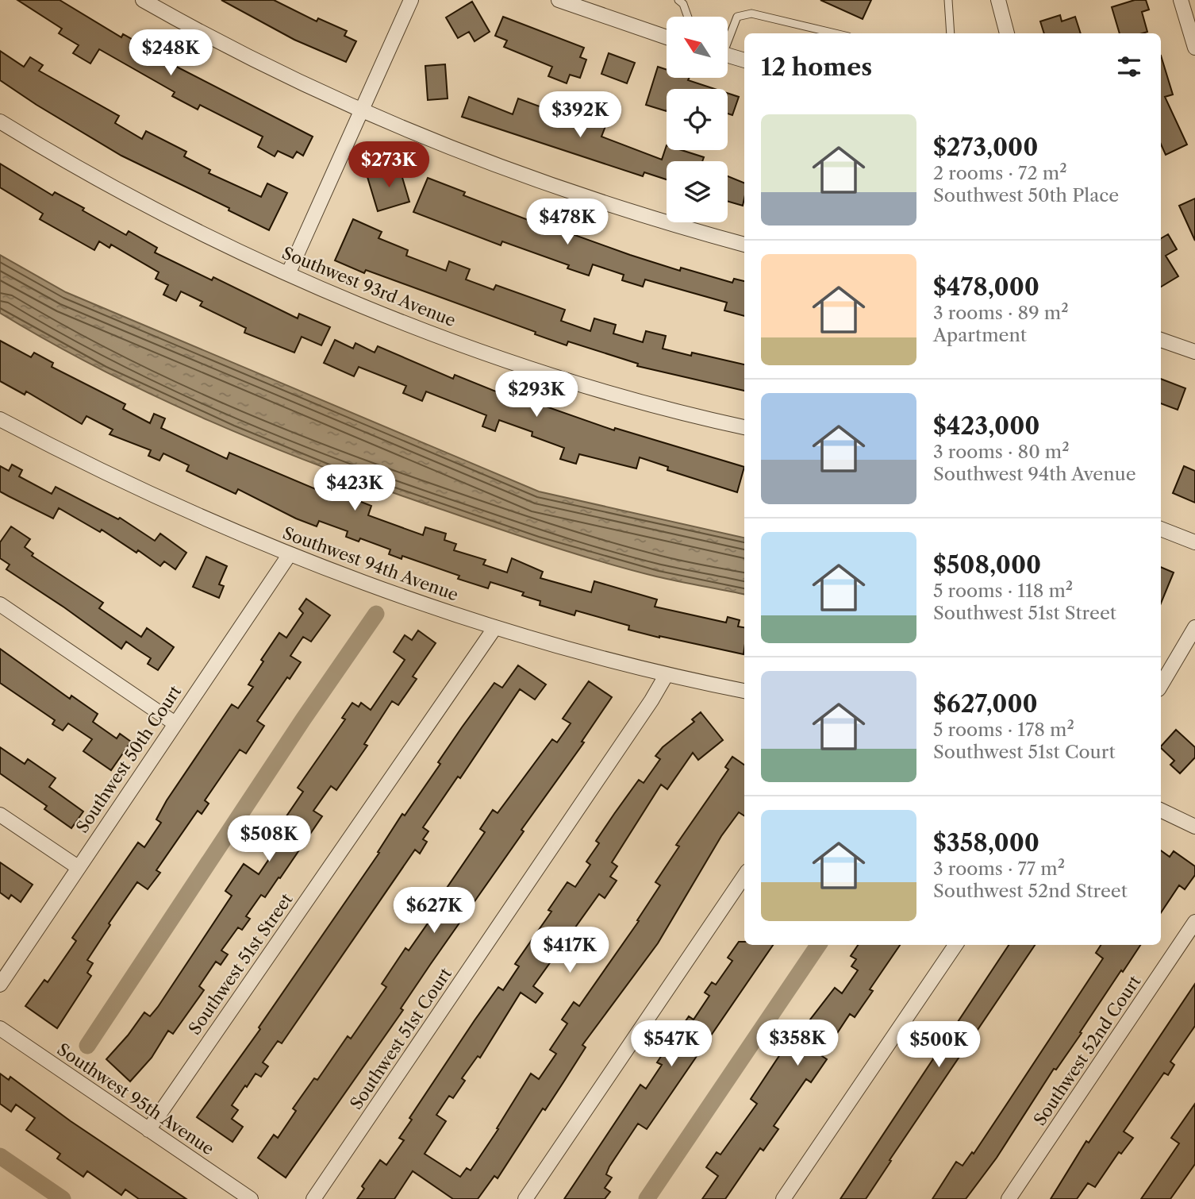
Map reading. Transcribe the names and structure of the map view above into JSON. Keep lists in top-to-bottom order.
{
  "streets": {
    "street": [
      "Southwest 93rd Avenue",
      "Southwest 94th Avenue",
      "Southwest 50th Court",
      "Southwest 51st Street",
      "Southwest 51st Court",
      "Southwest 52nd Court",
      "Southwest 95th Avenue"
    ]
  },
  "crossings": [
    ["Southwest 94th Avenue", "Southwest 50th Court"],
    ["Southwest 94th Avenue", "Southwest 51st Street"],
    ["Southwest 94th Avenue", "Southwest 51st Court"],
    ["Southwest 51st Street", "Southwest 95th Avenue"]
  ],
  "north": "top left",
  "page": {
    "price": [
      "$248K",
      "$392K",
      "$273K",
      "$478K",
      "$293K",
      "$423K",
      "$508K",
      "$627K",
      "$417K",
      "$358K",
      "$547K",
      "$500K"
    ],
    "heading": "12 homes",
    "list": [
      {
        "name": "$273,000",
        "note": "2 rooms · 72 m² · Southwest 50th Place"
      },
      {
        "name": "$478,000",
        "note": "3 rooms · 89 m² · Apartment"
      },
      {
        "name": "$423,000",
        "note": "3 rooms · 80 m² · Southwest 94th Avenue"
      },
      {
        "name": "$508,000",
        "note": "5 rooms · 118 m² · Southwest 51st Street"
      },
      {
        "name": "$627,000",
        "note": "5 rooms · 178 m² · Southwest 51st Court"
      },
      {
        "name": "$358,000",
        "note": "3 rooms · 77 m² · Southwest 52nd Street"
      }
    ]
  }
}
